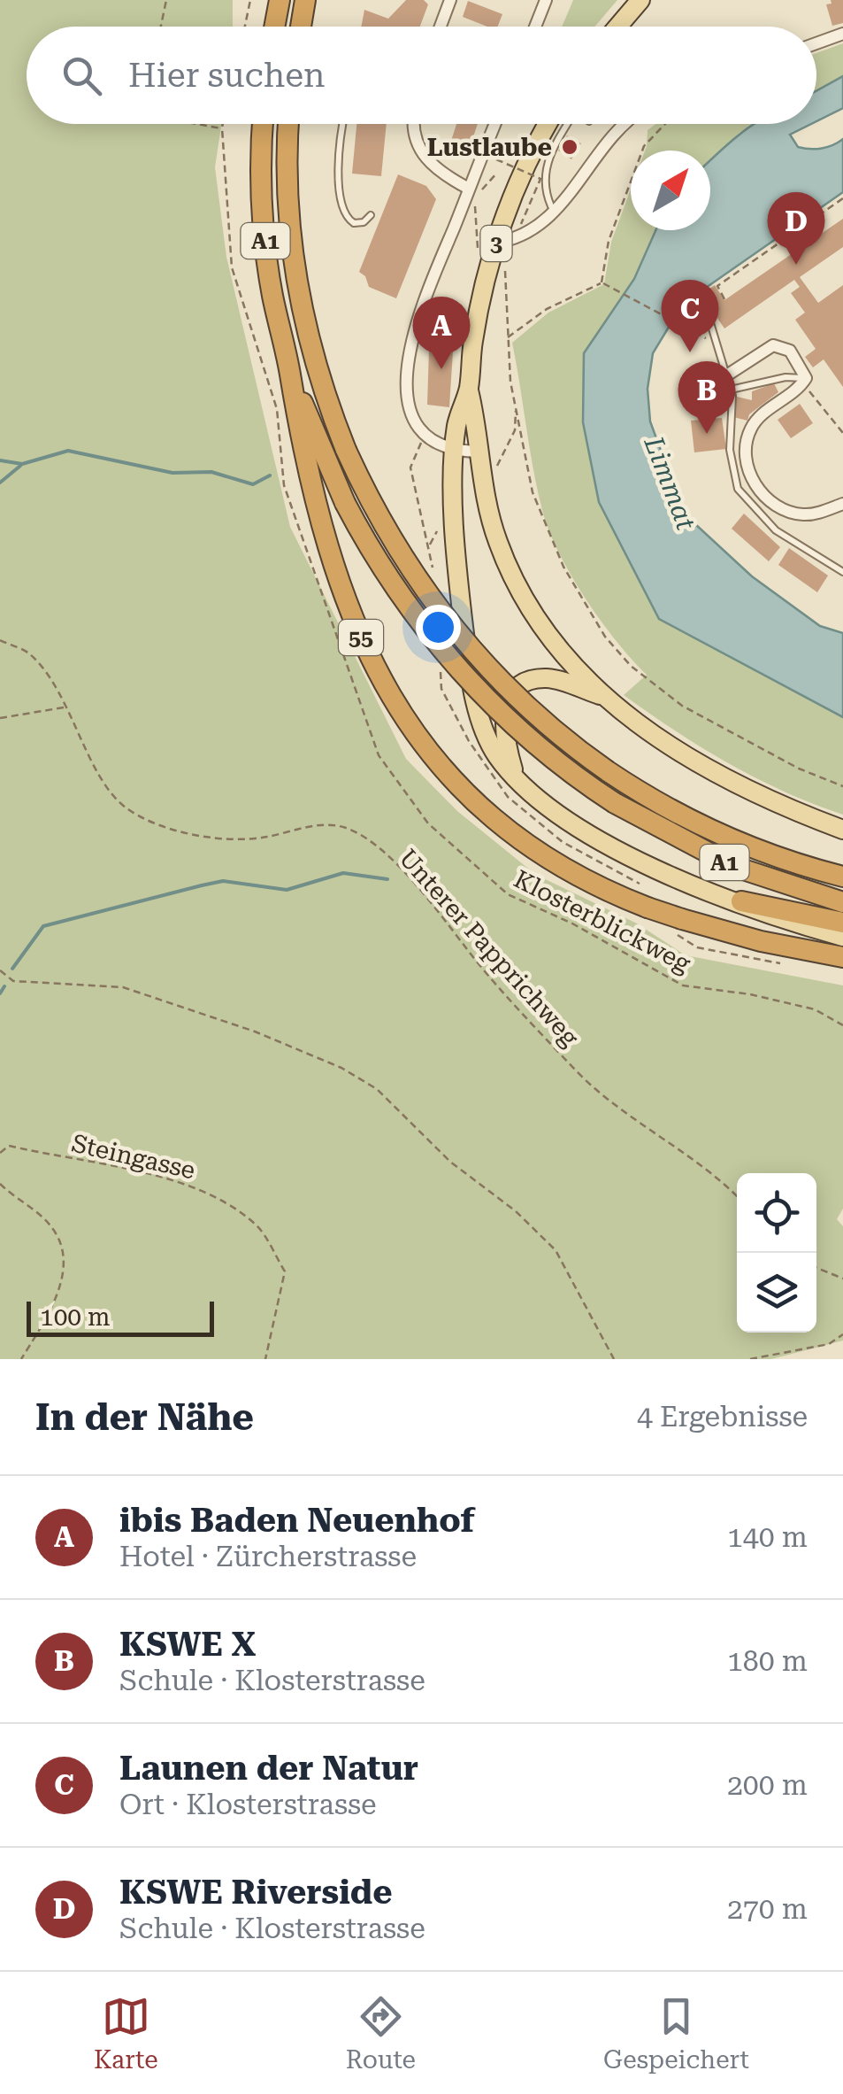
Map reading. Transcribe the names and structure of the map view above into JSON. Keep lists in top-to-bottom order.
{
  "streets": {
    "highway": ["A1", "55"],
    "main road": ["3"],
    "path": ["Klosterblickweg", "Unterer Papprichweg", "Steingasse"]
  },
  "crossings": [
    ["A1", "55"]
  ],
  "water": ["Limmat"],
  "places": ["Lustlaube"],
  "scale_bar": "100 m",
  "north": "top right",
  "page": {
    "search": "Hier suchen",
    "pins": [
      "D",
      "C",
      "A",
      "B"
    ],
    "scale": "100 m",
    "heading": ["In der Nähe", "4 Ergebnisse"],
    "list": [
      {
        "mark": "A",
        "name": "ibis Baden Neuenhof",
        "note": "Hotel · Zürcherstrasse",
        "value": "140 m"
      },
      {
        "mark": "B",
        "name": "KSWE X",
        "note": "Schule · Klosterstrasse",
        "value": "180 m"
      },
      {
        "mark": "C",
        "name": "Launen der Natur",
        "note": "Ort · Klosterstrasse",
        "value": "200 m"
      },
      {
        "mark": "D",
        "name": "KSWE Riverside",
        "note": "Schule · Klosterstrasse",
        "value": "270 m"
      }
    ],
    "nav": ["Karte", "Route", "Gespeichert"]
  }
}
